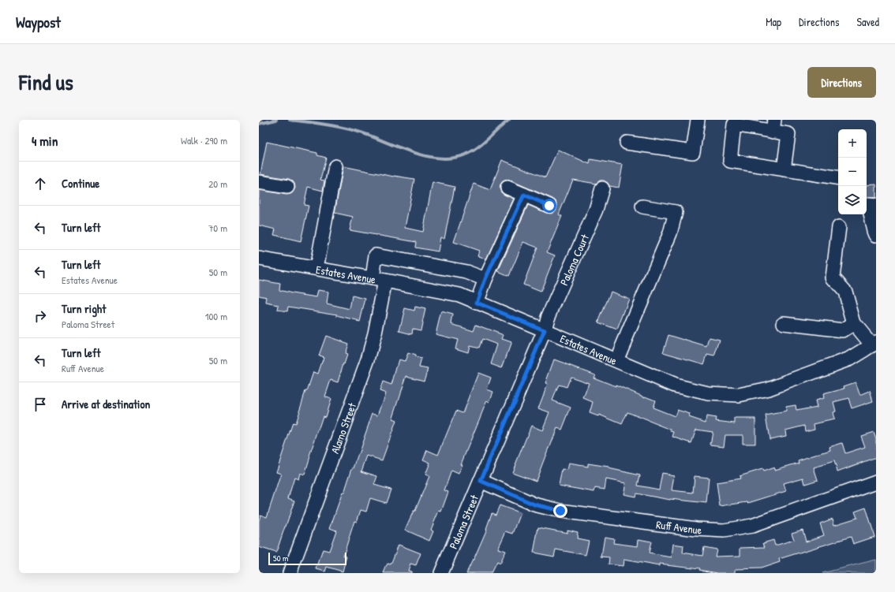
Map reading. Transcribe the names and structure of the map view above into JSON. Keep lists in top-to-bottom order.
{
  "streets": {
    "street": [
      "Paloma Court",
      "Estates Avenue",
      "Alamo Street",
      "Paloma Street",
      "Ruff Avenue"
    ]
  },
  "crossings": [
    ["Paloma Court", "Estates Avenue"],
    ["Paloma Court", "Paloma Street"],
    ["Estates Avenue", "Alamo Street"],
    ["Estates Avenue", "Paloma Street"],
    ["Paloma Street", "Ruff Avenue"]
  ],
  "scale_bar": "50 m",
  "page": {
    "header": "Waypost",
    "nav": ["Map", "Directions", "Saved"],
    "title": "Find us",
    "buttons": "Directions",
    "heading": ["4 min", "Walk · 290 m"],
    "map_buttons": ["+", "−"],
    "list": [
      ["Continue", "20 m"],
      ["Turn left", "70 m"],
      ["Turn left", "Estates Avenue", "50 m"],
      ["Turn right", "Paloma Street", "100 m"],
      ["Turn left", "Ruff Avenue", "50 m"],
      "Arrive at destination"
    ],
    "scale": "50 m"
  }
}
